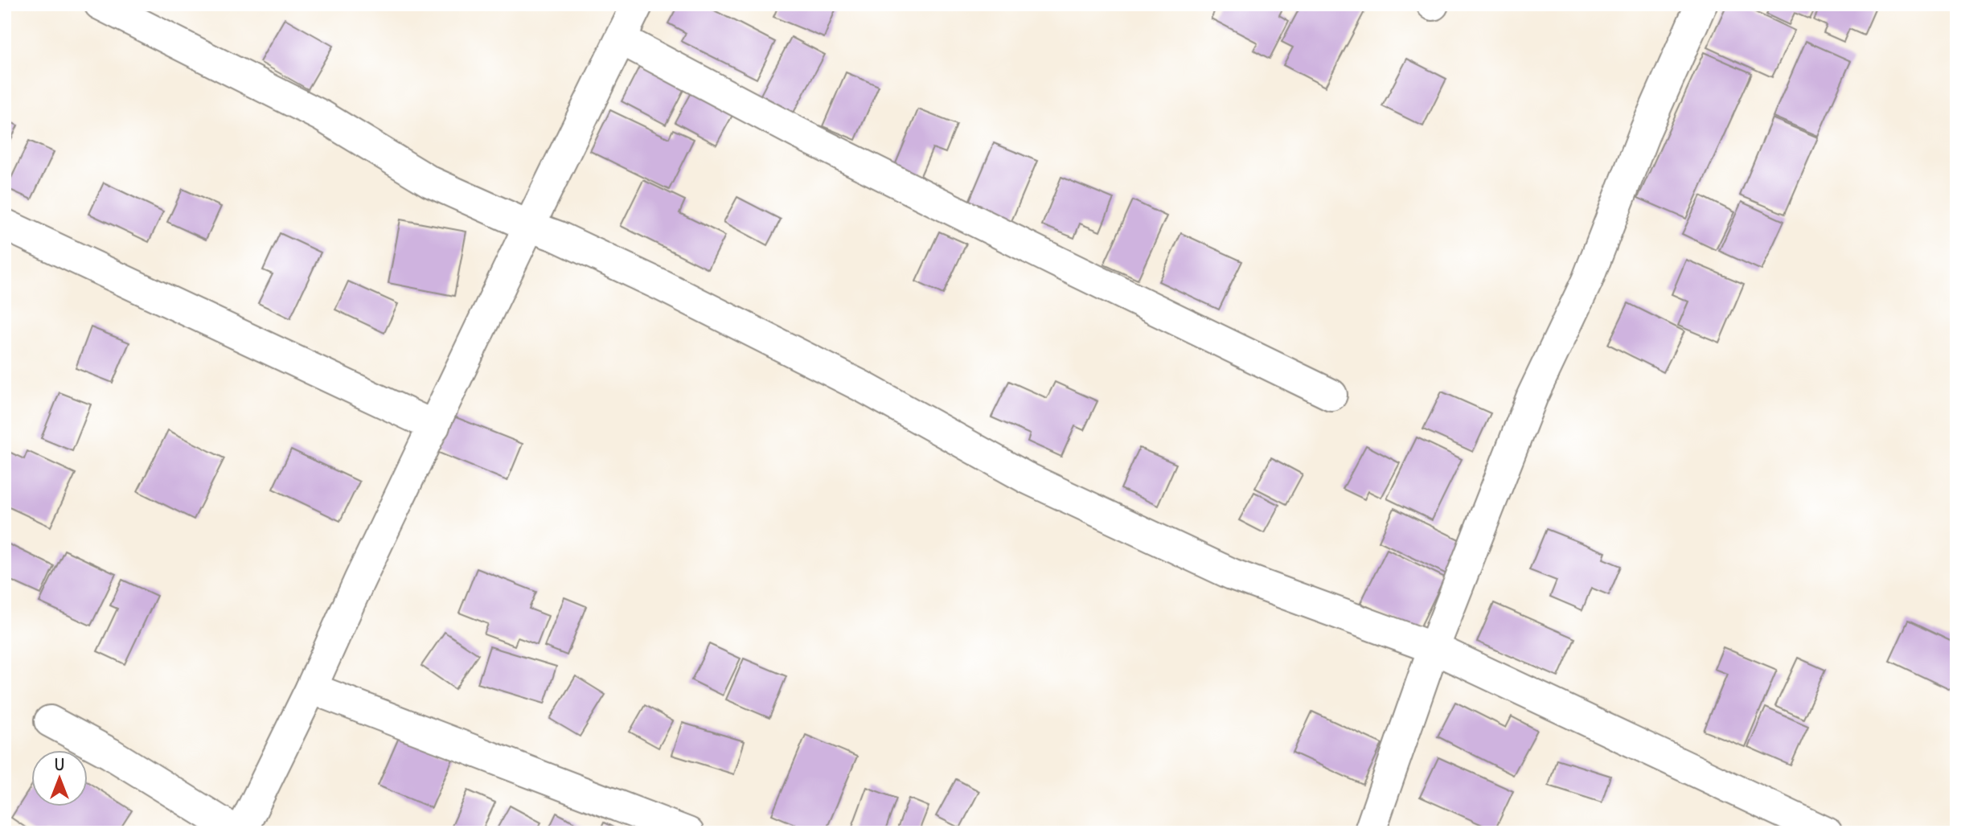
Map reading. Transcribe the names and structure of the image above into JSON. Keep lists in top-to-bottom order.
{
  "north": "top"
}
